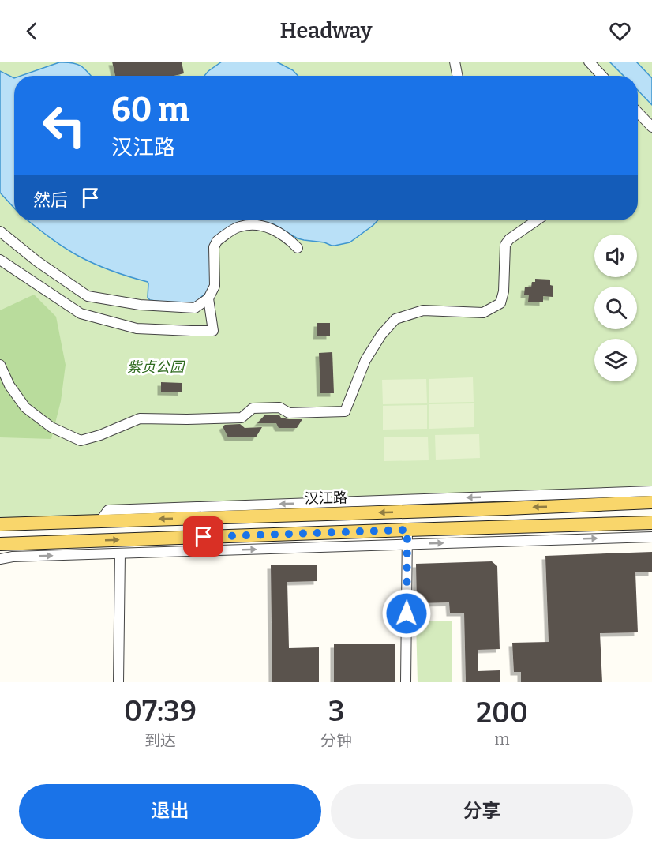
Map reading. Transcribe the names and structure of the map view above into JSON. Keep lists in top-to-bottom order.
{
  "streets": {
    "main road": ["汉江路"]
  },
  "parks": ["紫贞公园"],
  "page": {
    "header": "Headway",
    "turn": ["60 m", "汉江路"],
    "then": "然后",
    "eta": [
      "07:39",
      "到达",
      "3",
      "分钟",
      "200",
      "m"
    ],
    "buttons": ["退出", "分享"]
  }
}
